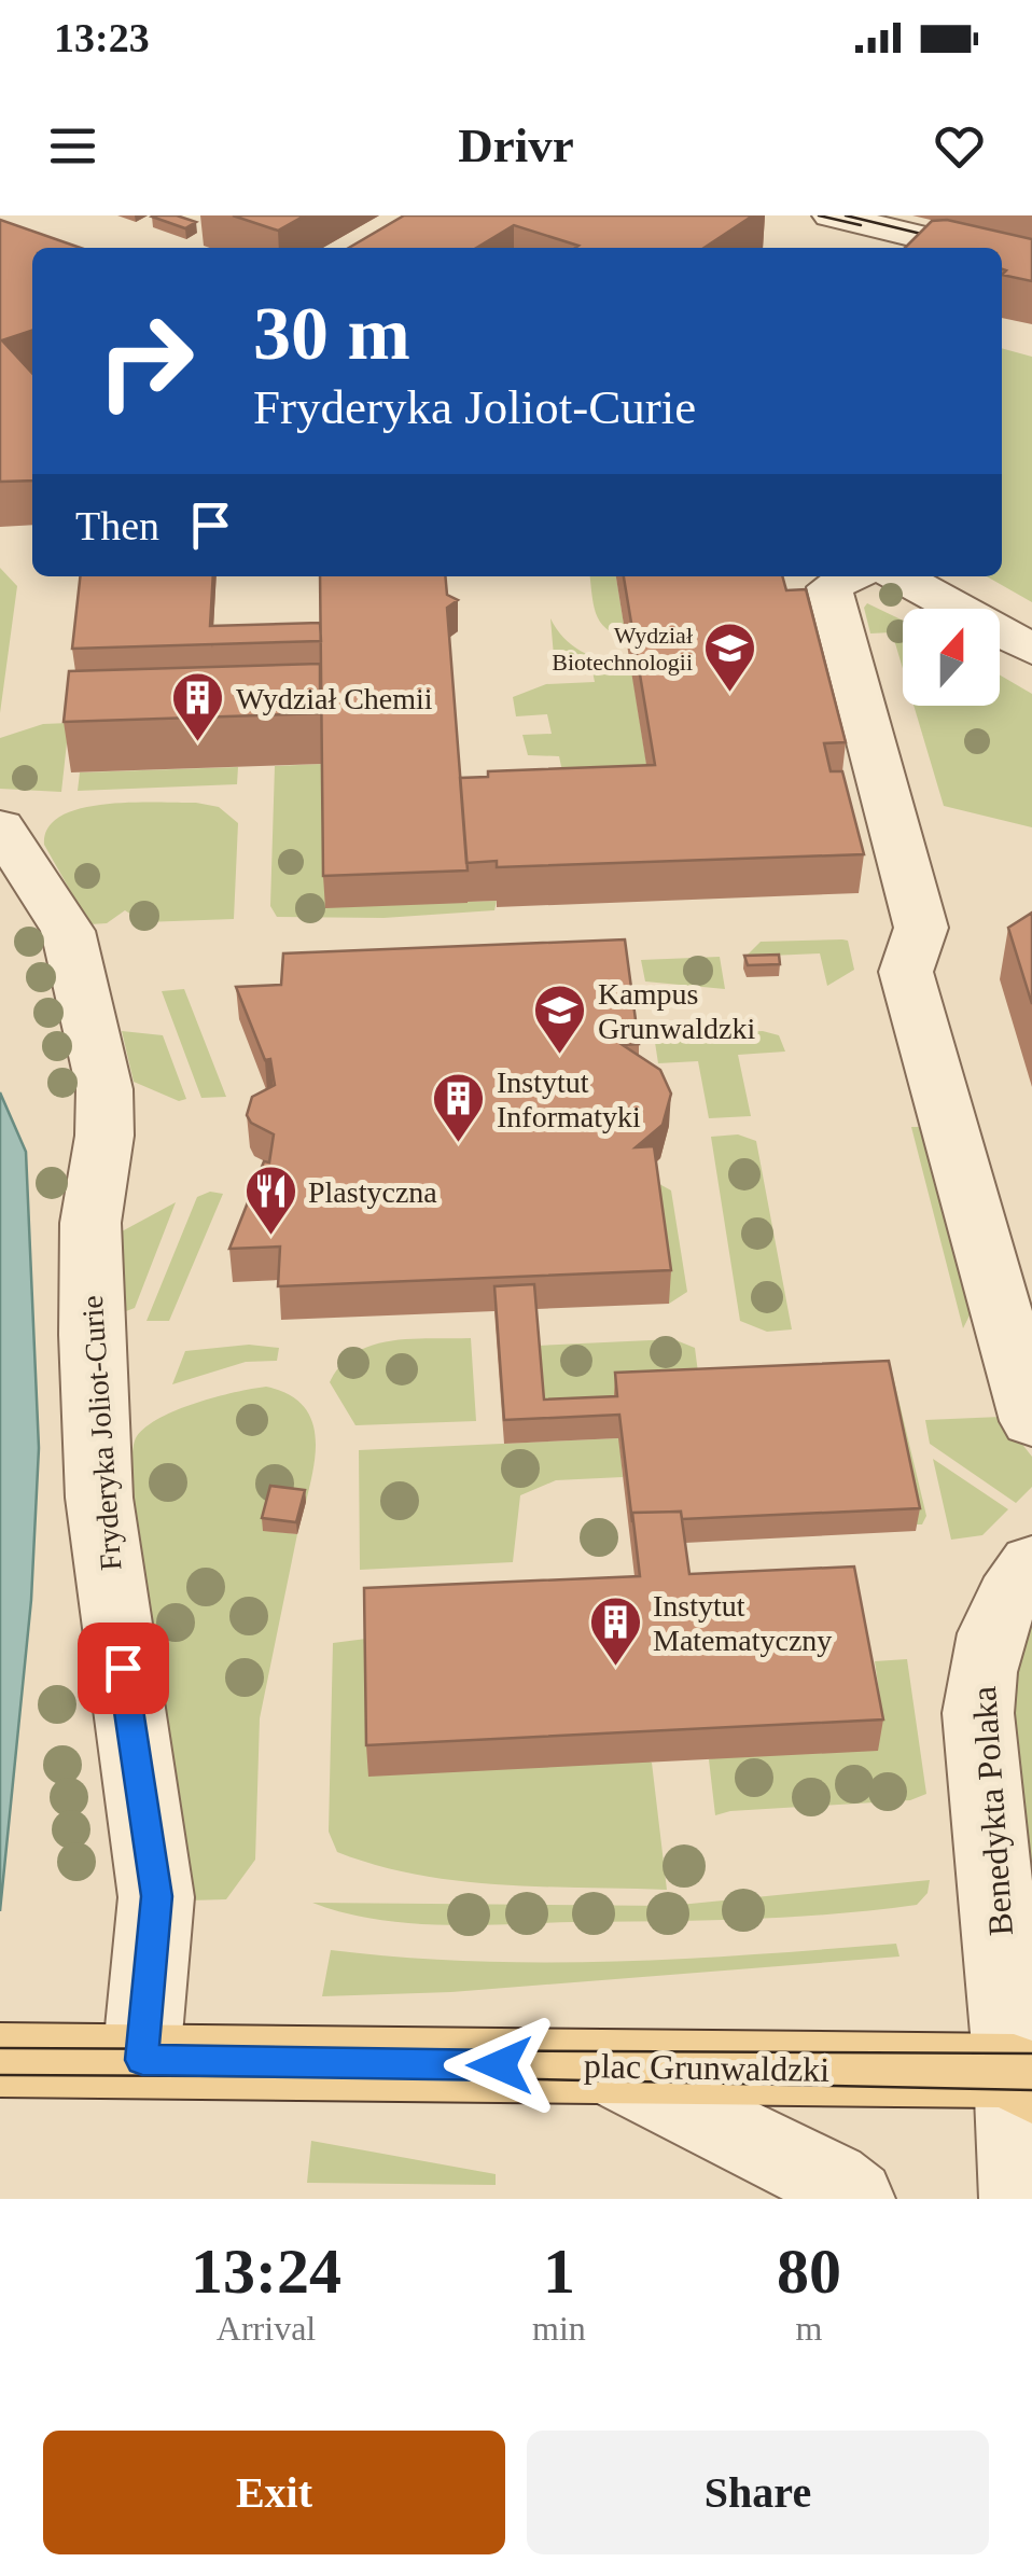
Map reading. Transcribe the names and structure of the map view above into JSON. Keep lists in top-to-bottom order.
{
  "streets": {
    "main road": ["plac Grunwaldzki"],
    "street": ["Fryderyka Joliot-Curie", "Benedykta Polaka"]
  },
  "crossings": [
    ["Fryderyka Joliot-Curie", "plac Grunwaldzki"],
    ["Benedykta Polaka", "plac Grunwaldzki"]
  ],
  "places": {
    "school or university": ["Wydział Biotechnologii", "Kampus Grunwaldzki"],
    "building": ["Wydział Chemii", "Instytut Informatyki", "Instytut Matematyczny"],
    "restaurant": ["Plastyczna"]
  },
  "north": "top",
  "page": {
    "status": "13:23",
    "header": "Drivr",
    "turn": ["30 m", "Fryderyka Joliot-Curie"],
    "then": "Then",
    "eta": [
      "13:24",
      "Arrival",
      "1",
      "min",
      "80",
      "m"
    ],
    "buttons": ["Exit", "Share"]
  }
}
